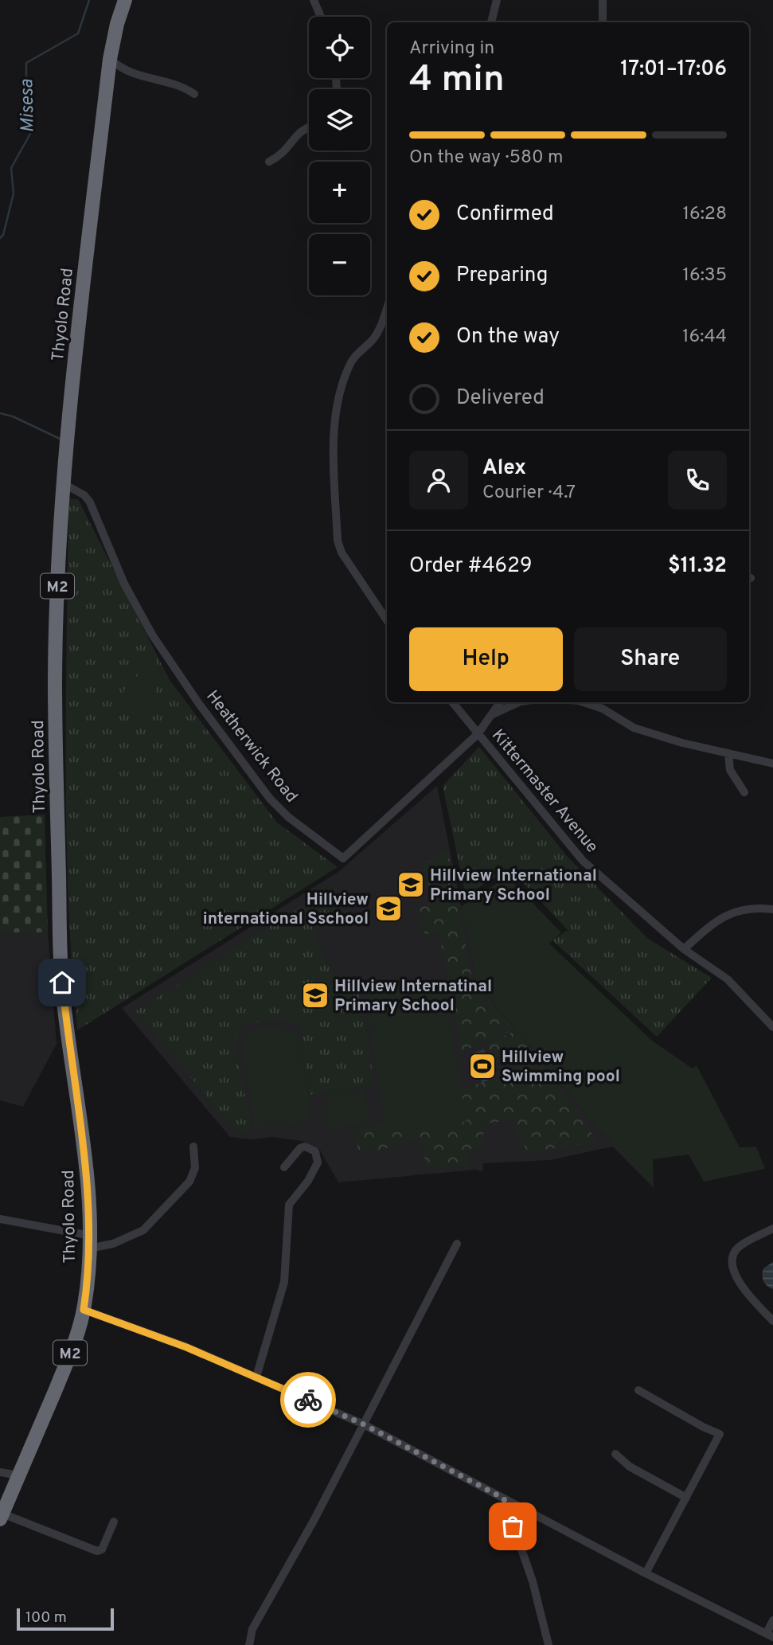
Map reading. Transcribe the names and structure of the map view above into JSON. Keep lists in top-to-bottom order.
{
  "streets": {
    "highway": ["Thyolo Road", "M2"],
    "street": ["Heatherwick Road", "Kittermaster Avenue"]
  },
  "crossings": [
    ["Thyolo Road", "Heatherwick Road"],
    ["Heatherwick Road", "Kittermaster Avenue"]
  ],
  "water": ["Misesa"],
  "places": {
    "school or university": ["Hillview International Primary School", "Hillview international Sschool", "Hillview Internatinal Primary School"],
    "sports": ["Hillview Swimming pool"]
  },
  "scale_bar": "100 m",
  "page": {
    "map_buttons": ["+", "−"],
    "heading": ["4 min", "Arriving in", "17:01–17:06"],
    "panel": [
      "Alex",
      "Courier · 4.7",
      "Order #4629",
      "$11.32"
    ],
    "bar": "On the way · 580 m",
    "list": [
      ["Confirmed", "16:28"],
      ["Preparing", "16:35"],
      ["On the way", "16:44"],
      "Delivered"
    ],
    "buttons": ["Help", "Share"],
    "scale": "100 m"
  }
}
